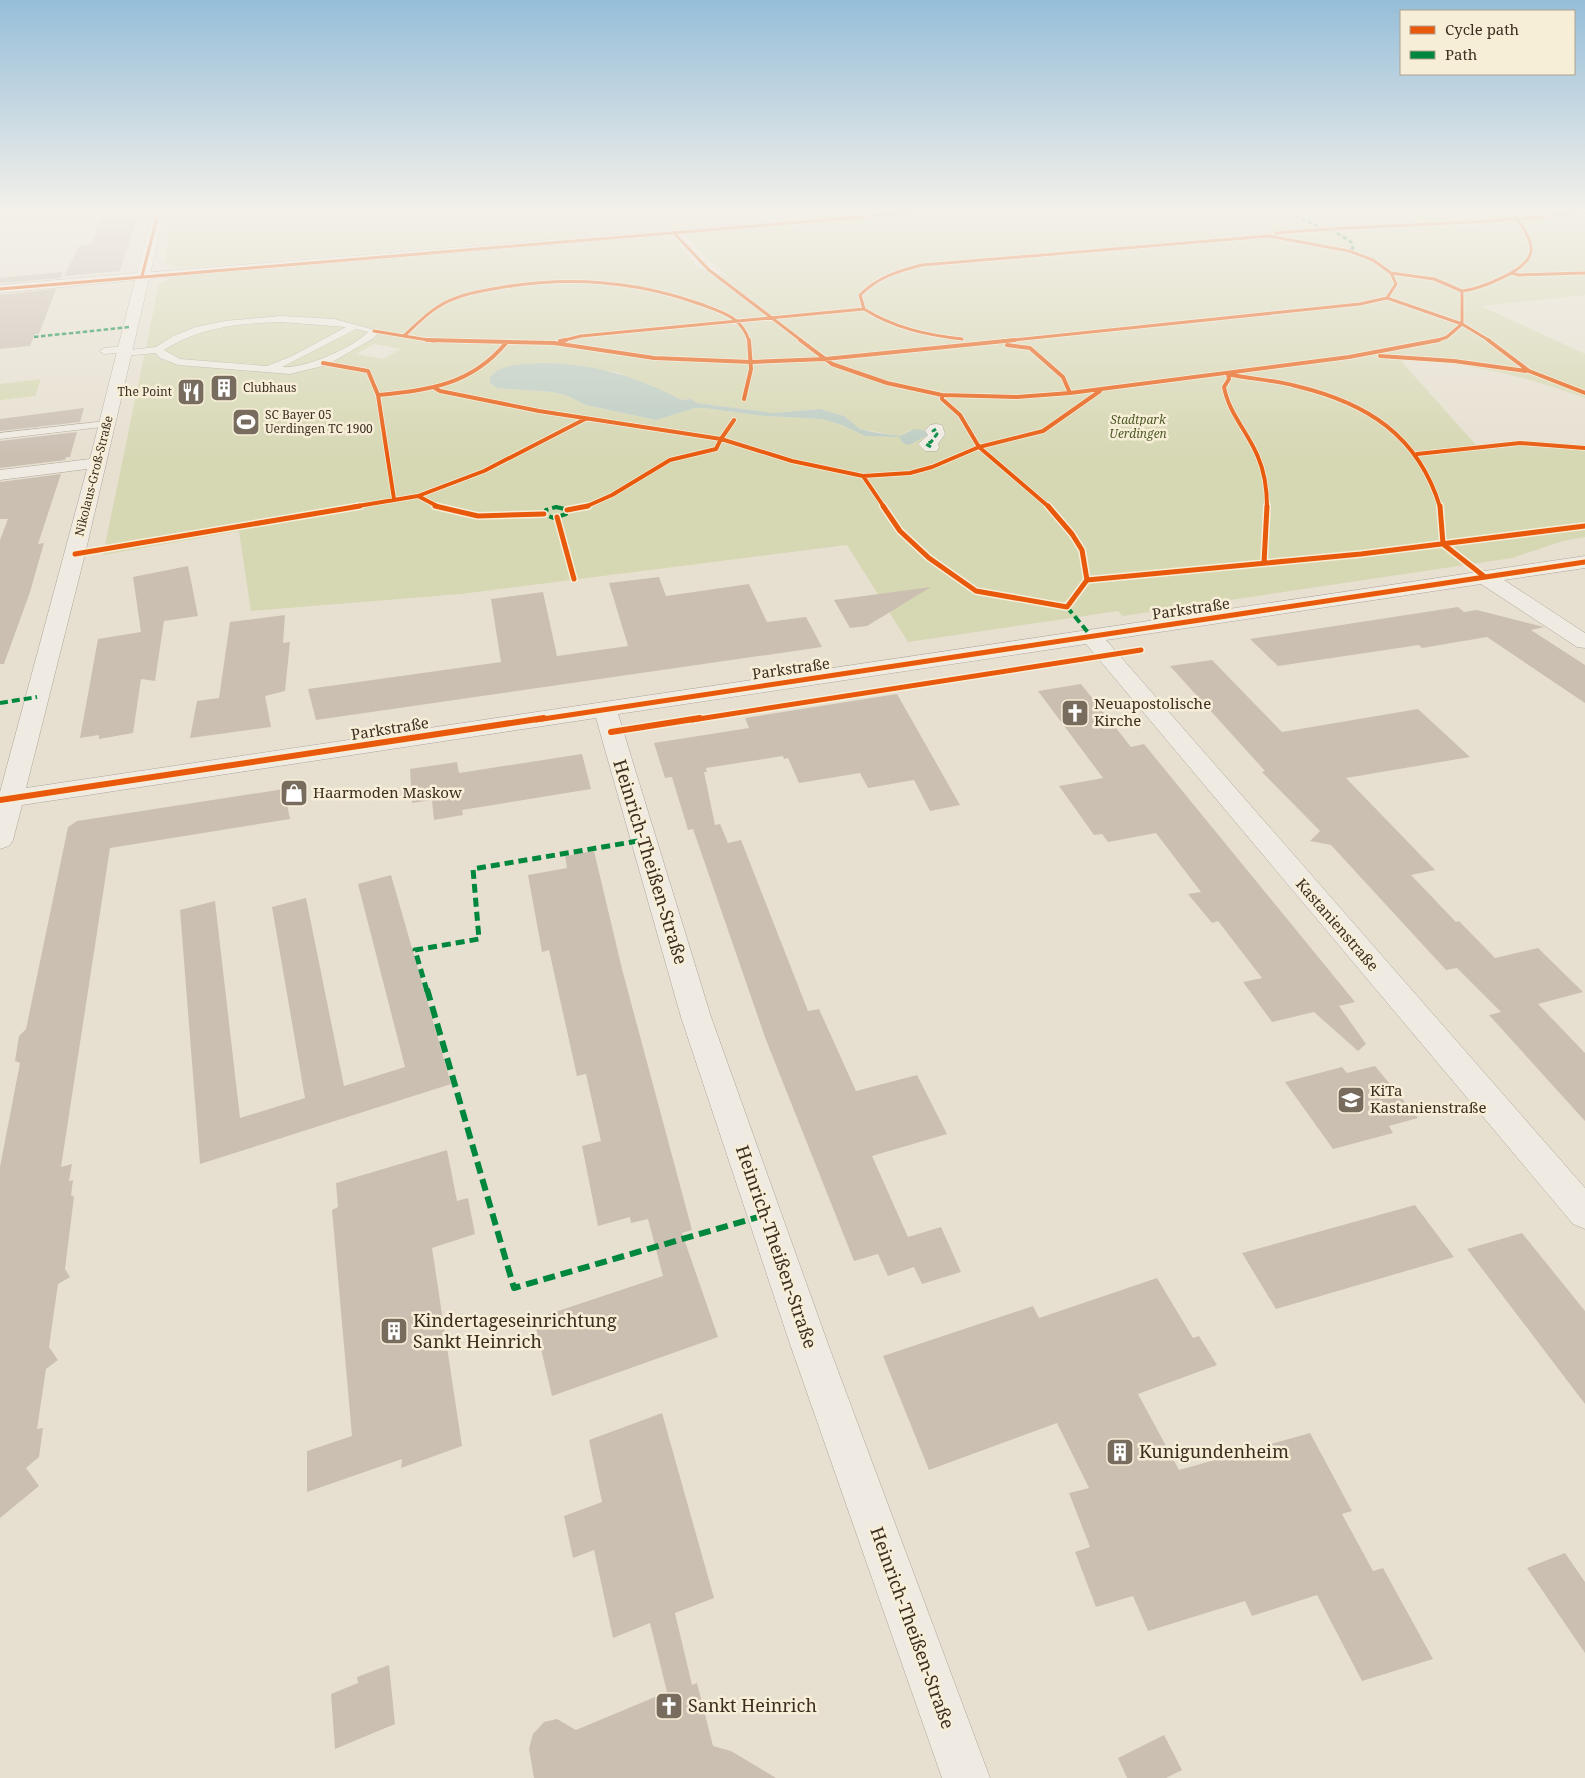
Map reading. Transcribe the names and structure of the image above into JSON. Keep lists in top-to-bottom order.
{
  "streets": {
    "street": [
      "Nikolaus-Groß-Straße",
      "Parkstraße",
      "Heinrich-Theißen-Straße",
      "Kastanienstraße"
    ]
  },
  "crossings": [
    ["Nikolaus-Groß-Straße", "Parkstraße"],
    ["Parkstraße", "Heinrich-Theißen-Straße"],
    ["Parkstraße", "Kastanienstraße"]
  ],
  "parks": ["Stadtpark Uerdingen"],
  "places": {
    "building": ["Clubhaus", "Kindertageseinrichtung Sankt Heinrich", "Kunigundenheim"],
    "restaurant": ["The Point"],
    "sports": ["SC Bayer 05 Uerdingen TC 1900"],
    "church": ["Neuapostolische Kirche", "Sankt Heinrich"],
    "shop": ["Haarmoden Maskow"],
    "school or university": ["KiTa Kastanienstraße"]
  },
  "legend": ["Cycle path", "Path"]
}
